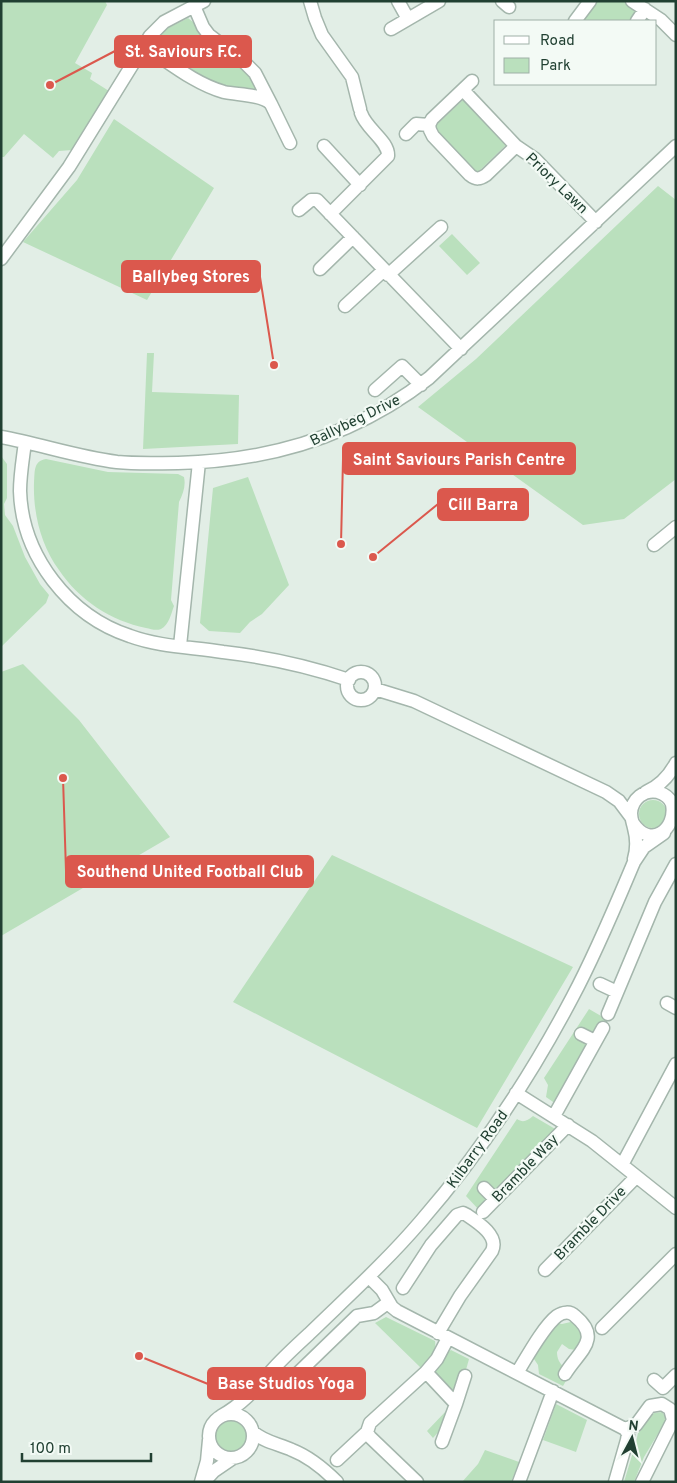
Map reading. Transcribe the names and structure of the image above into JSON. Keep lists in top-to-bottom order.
{
  "streets": {
    "street": [
      "Priory Lawn",
      "Ballybeg Drive",
      "Kilbarry Road",
      "Bramble Way",
      "Bramble Drive"
    ]
  },
  "crossings": [
    ["Priory Lawn", "Ballybeg Drive"]
  ],
  "places": [
    "St. Saviours F.C.",
    "Ballybeg Stores",
    "Saint Saviours Parish Centre",
    "Cill Barra",
    "Southend United Football Club",
    "Base Studios Yoga"
  ],
  "legend": ["Road", "Park"],
  "scale_bar": "100 m",
  "north": "top"
}
